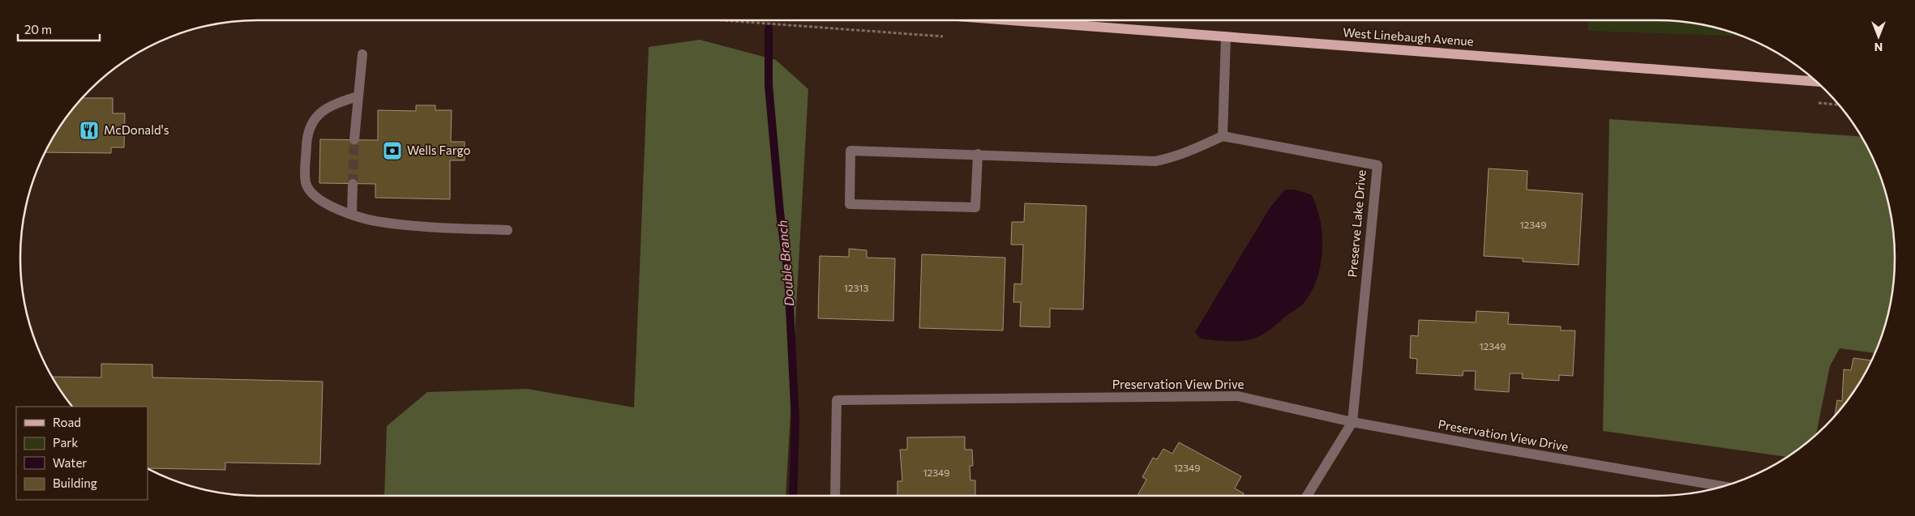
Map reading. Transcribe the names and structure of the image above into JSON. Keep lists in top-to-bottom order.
{
  "streets": {
    "main road": ["West Linebaugh Avenue"],
    "street": ["Preserve Lake Drive", "Preservation View Drive"]
  },
  "crossings": [
    ["Preserve Lake Drive", "Preservation View Drive"]
  ],
  "water": ["Double Branch"],
  "places": {
    "restaurant": ["McDonald's"],
    "bank": ["Wells Fargo"]
  },
  "house_numbers": [
    "12349",
    "12313",
    "12349",
    "12349",
    "12349"
  ],
  "legend": [
    "Road",
    "Park",
    "Water",
    "Building"
  ],
  "scale_bar": "20 m",
  "north": "bottom"
}
